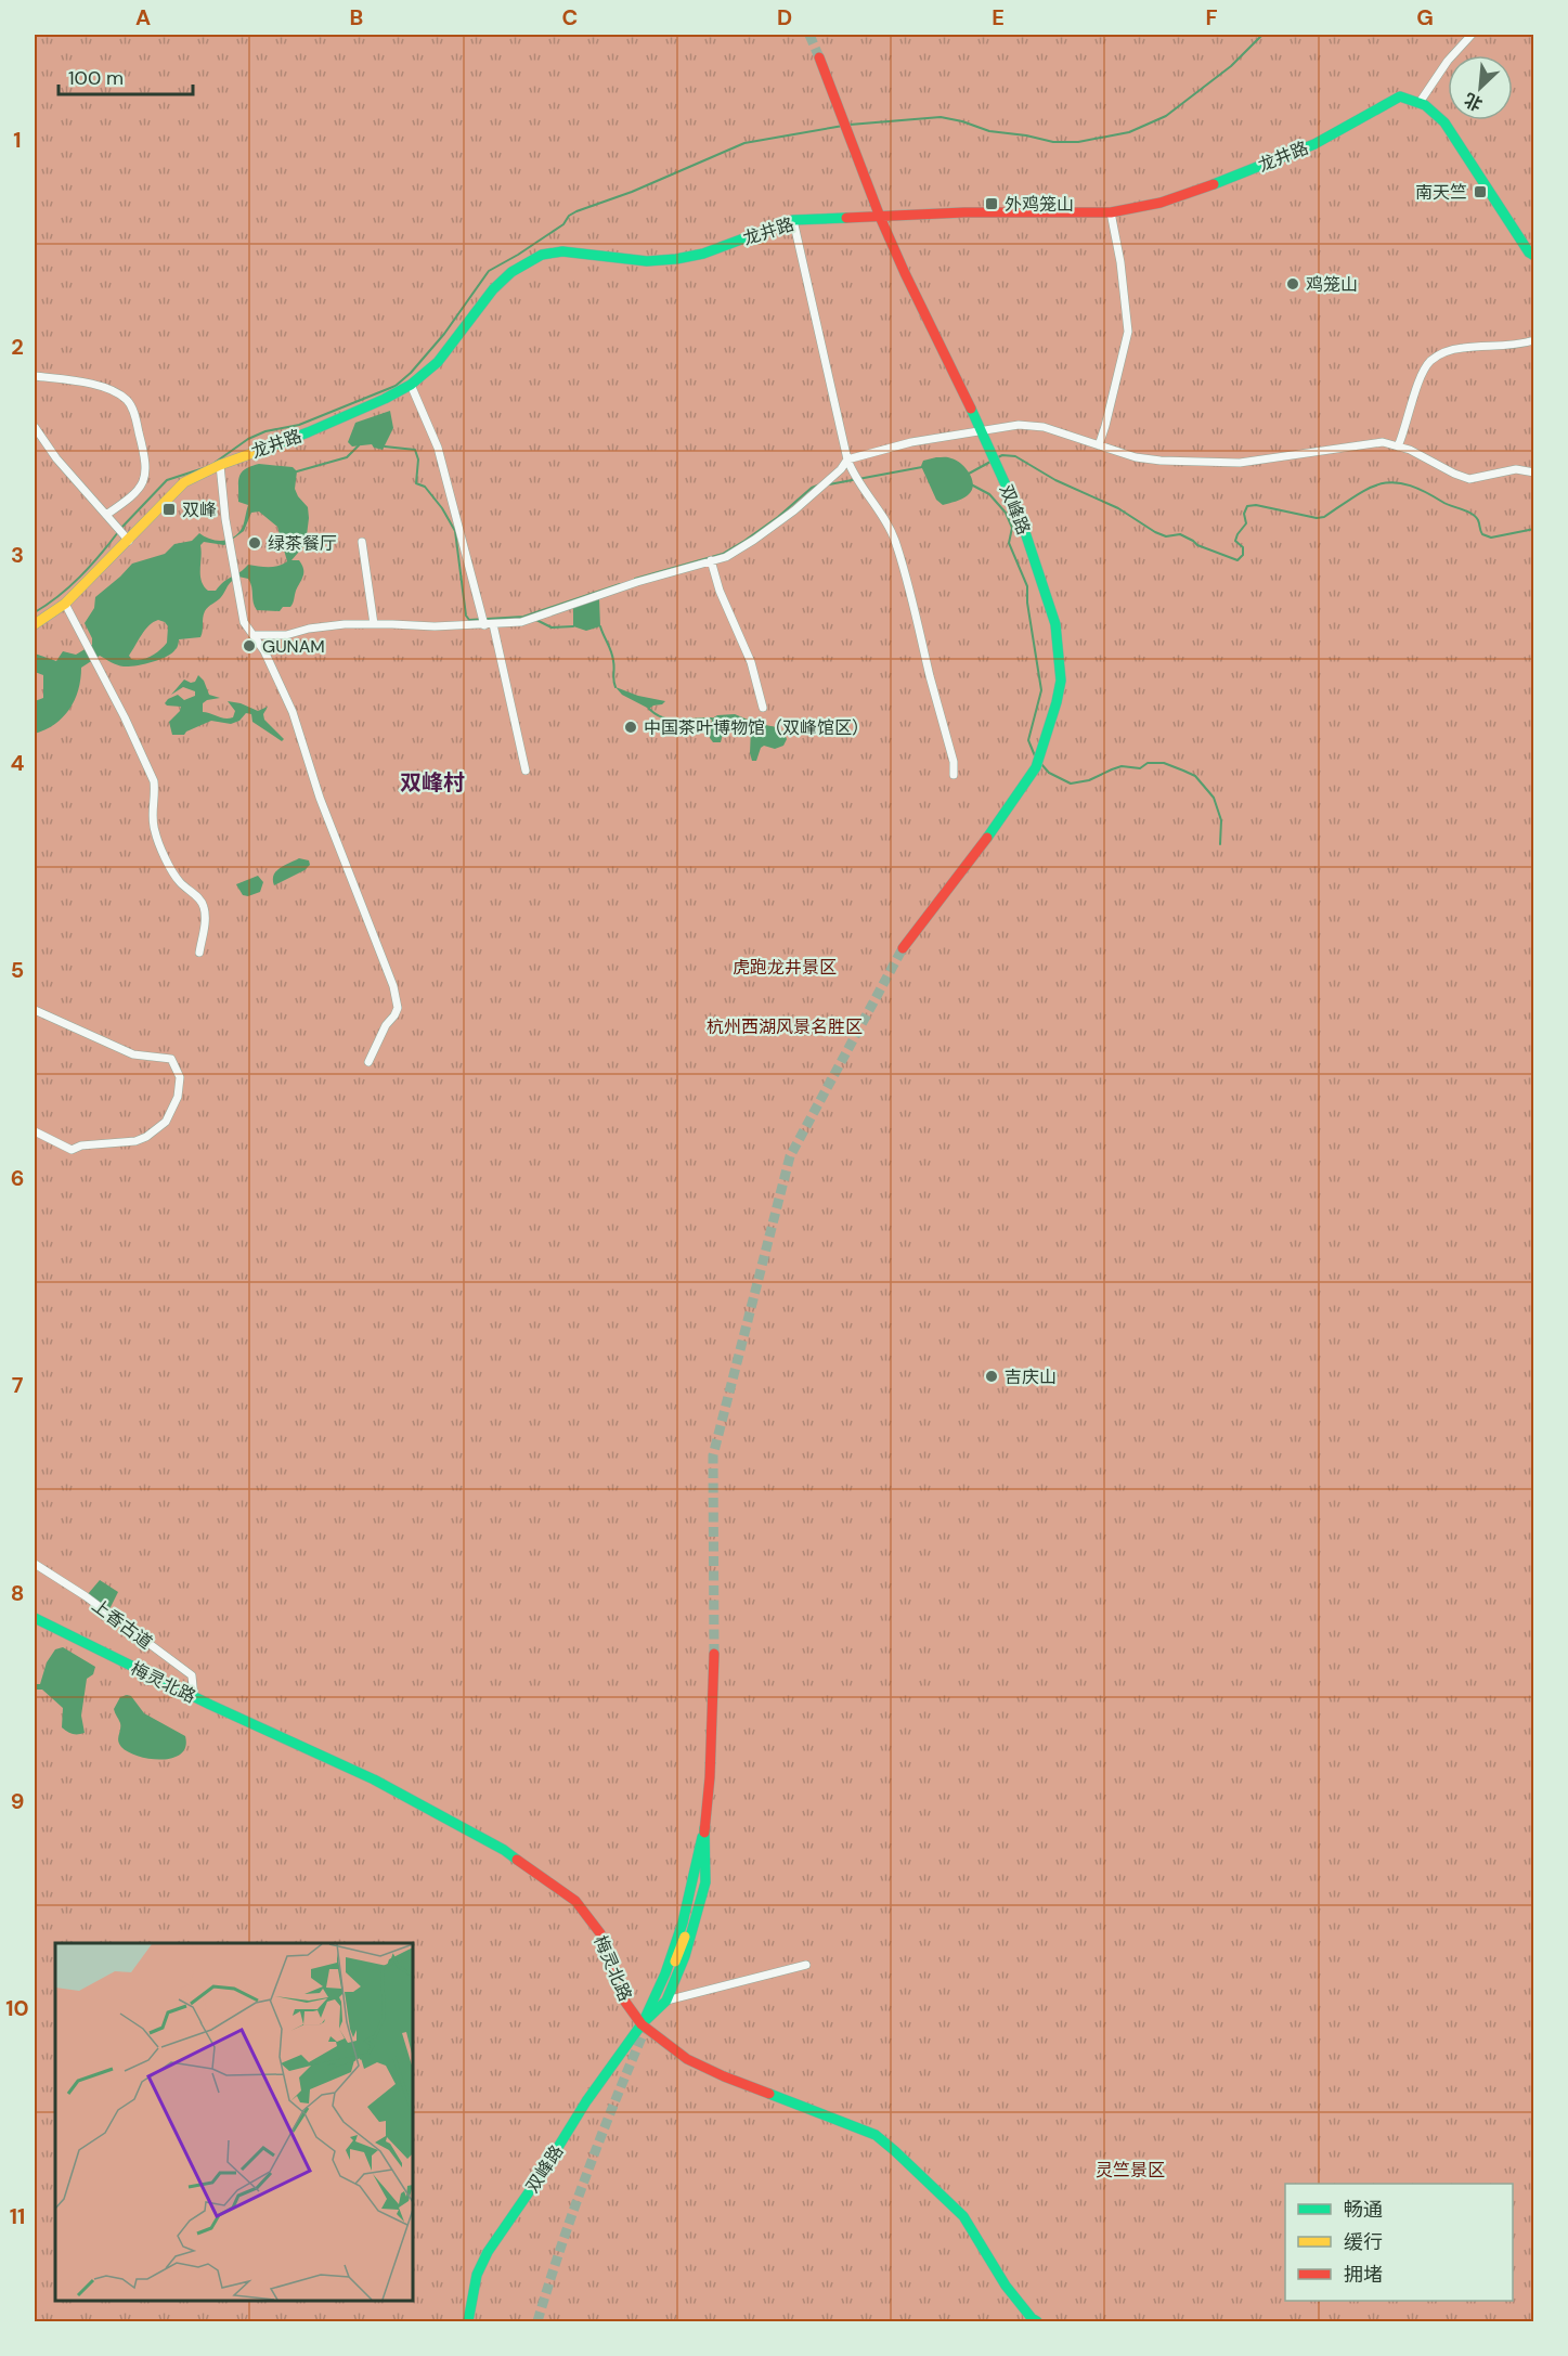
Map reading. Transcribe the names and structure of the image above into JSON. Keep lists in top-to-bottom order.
{
  "streets": {
    "street": [
      "龙井路",
      "双峰路",
      "上香古道",
      "梅灵北路"
    ]
  },
  "crossings": [
    ["龙井路", "双峰路"],
    ["双峰路", "梅灵北路"],
    ["上香古道", "梅灵北路"]
  ],
  "districts": ["双峰村"],
  "parks": ["虎跑龙井景区", "杭州西湖风景名胜区", "灵竺景区"],
  "places": {
    "transit": ["南天竺", "外鸡笼山", "双峰"],
    "other": [
      "鸡笼山",
      "绿茶餐厅",
      "GUNAM",
      "中国茶叶博物馆（双峰馆区）",
      "吉庆山"
    ]
  },
  "legend": ["畅通", "缓行", "拥堵"],
  "scale_bar": "100 m",
  "north": "bottom left",
  "grid": {
    "columns": [
      "A",
      "B",
      "C",
      "D",
      "E",
      "F",
      "G"
    ],
    "rows": [
      "1",
      "2",
      "3",
      "4",
      "5",
      "6",
      "7",
      "8",
      "9",
      "10",
      "11"
    ]
  }
}
